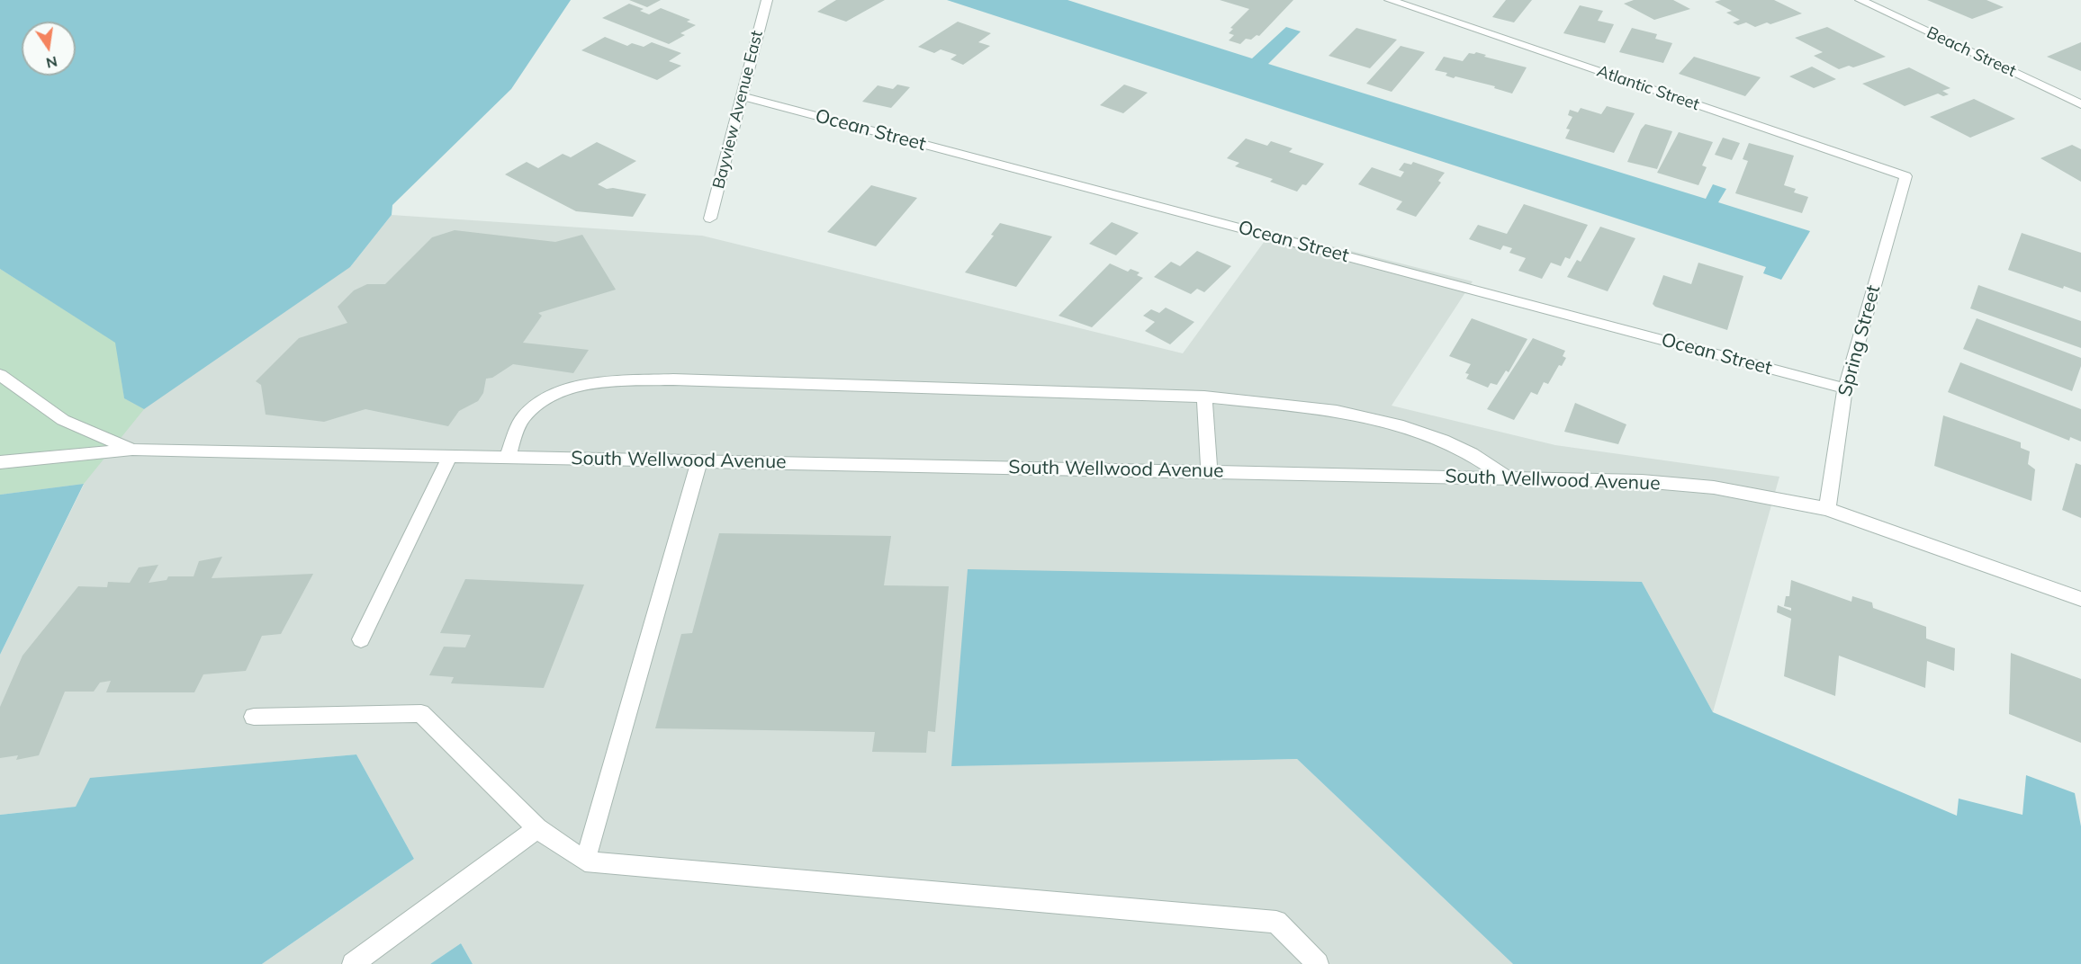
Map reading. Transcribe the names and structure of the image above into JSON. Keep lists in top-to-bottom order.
{
  "streets": {
    "street": [
      "Beach Street",
      "Atlantic Street",
      "Bayview Avenue East",
      "Ocean Street",
      "Spring Street",
      "South Wellwood Avenue"
    ]
  },
  "crossings": [
    ["Atlantic Street", "Spring Street"],
    ["Bayview Avenue East", "Ocean Street"],
    ["Ocean Street", "Spring Street"],
    ["Spring Street", "South Wellwood Avenue"]
  ],
  "north": "bottom"
}
